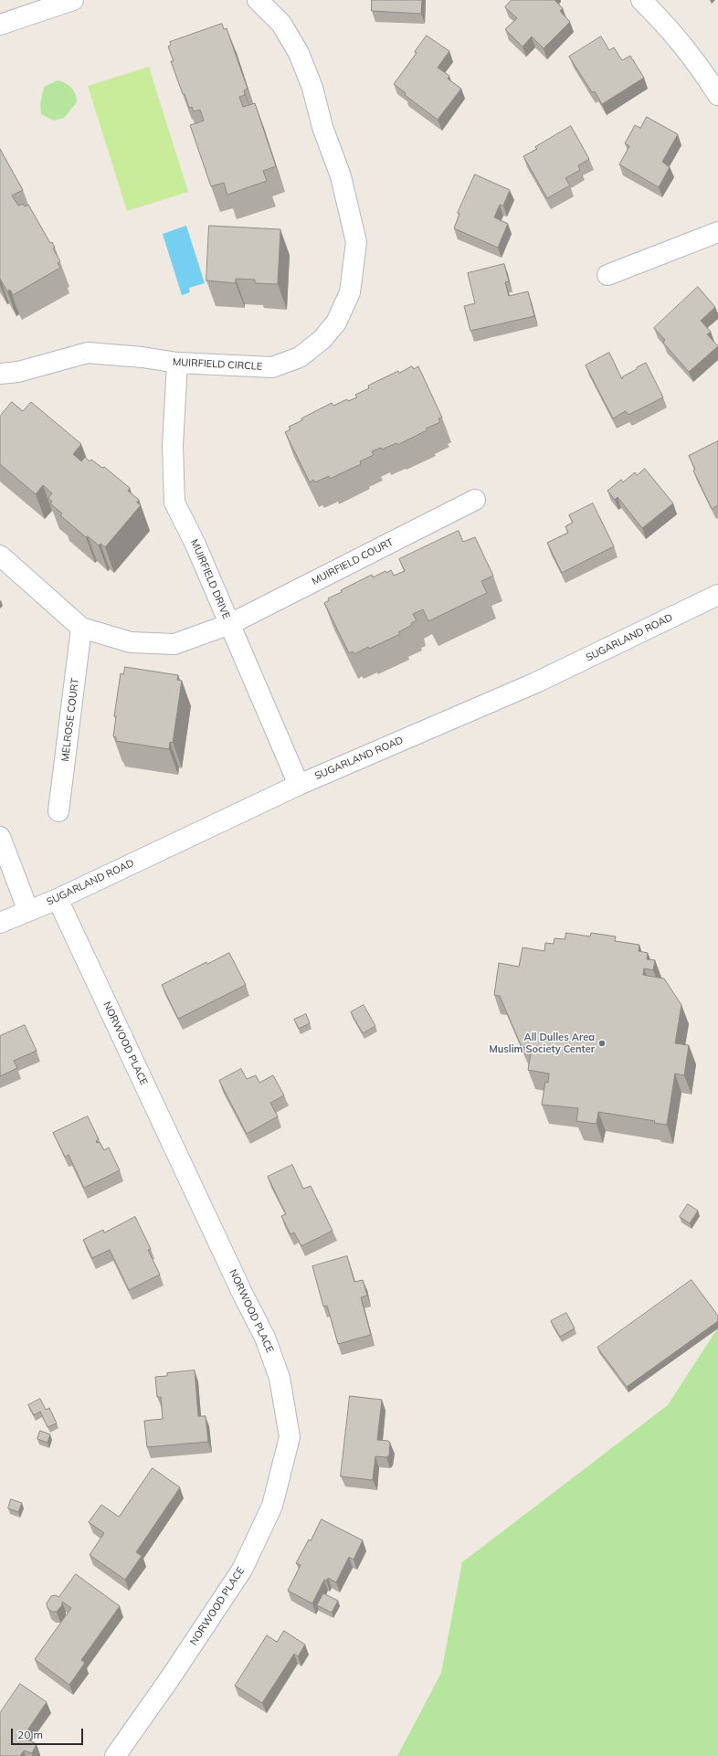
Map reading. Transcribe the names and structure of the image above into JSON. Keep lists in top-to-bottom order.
{
  "streets": {
    "street": [
      "MUIRFIELD CIRCLE",
      "MUIRFIELD COURT",
      "MUIRFIELD DRIVE",
      "SUGARLAND ROAD",
      "MELROSE COURT",
      "NORWOOD PLACE"
    ]
  },
  "crossings": [
    ["MUIRFIELD CIRCLE", "MUIRFIELD DRIVE"],
    ["MUIRFIELD COURT", "MUIRFIELD DRIVE"],
    ["MUIRFIELD COURT", "MELROSE COURT"],
    ["MUIRFIELD DRIVE", "SUGARLAND ROAD"],
    ["SUGARLAND ROAD", "NORWOOD PLACE"]
  ],
  "places": ["All Dulles Area Muslim Society Center"],
  "scale_bar": "20 m"
}
